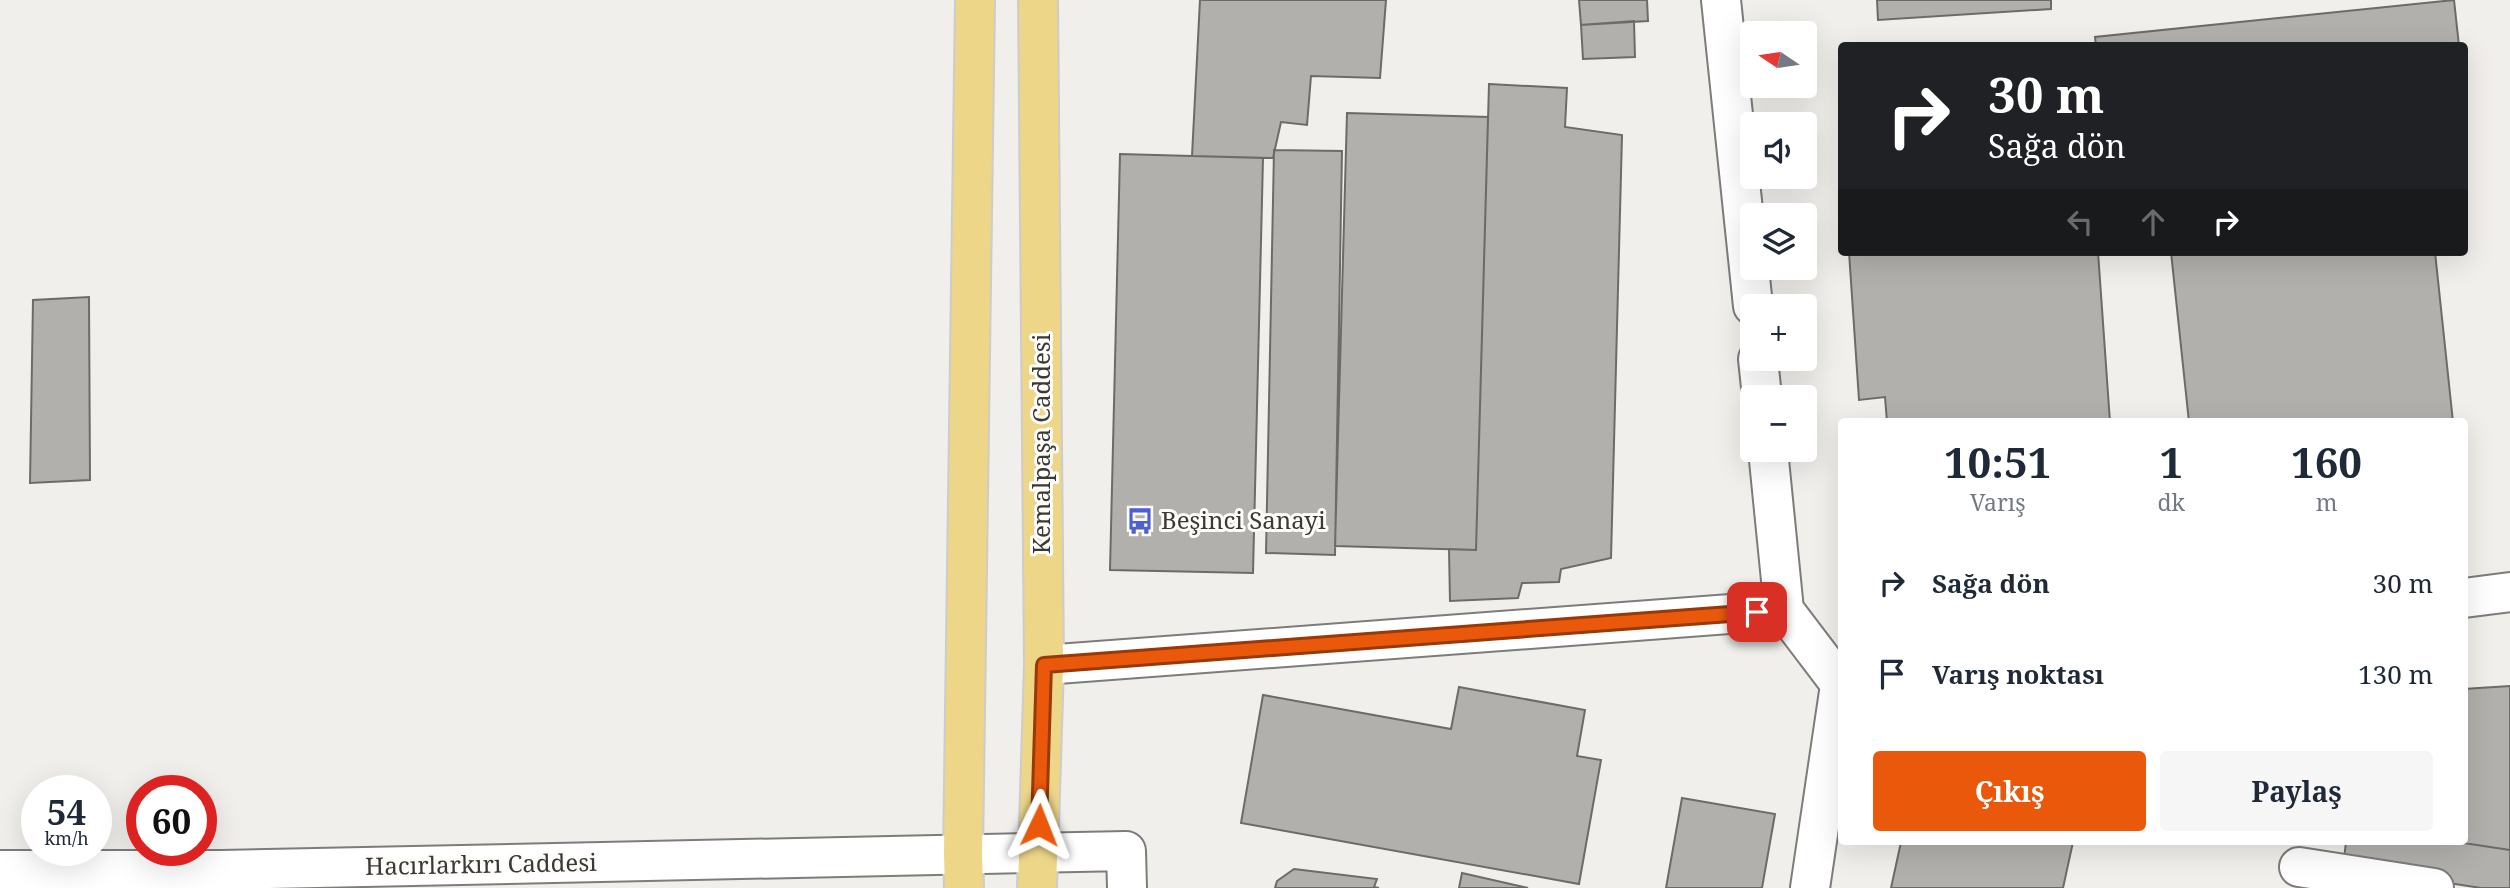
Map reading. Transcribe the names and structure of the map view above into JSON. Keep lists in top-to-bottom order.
{
  "streets": {
    "main road": ["Kemalpaşa Caddesi"],
    "street": ["Hacırlarkırı Caddesi"]
  },
  "crossings": [
    ["Kemalpaşa Caddesi", "Hacırlarkırı Caddesi"]
  ],
  "places": {
    "bus stop": ["Beşinci Sanayi"]
  },
  "north": "left",
  "page": {
    "map_buttons": ["+", "−"],
    "turn": ["30 m", "Sağa dön"],
    "eta": [
      "10:51",
      "Varış",
      "1",
      "dk",
      "160",
      "m"
    ],
    "list": [
      {
        "name": "Sağa dön",
        "value": "30 m"
      },
      {
        "name": "Varış noktası",
        "value": "130 m"
      }
    ],
    "buttons": ["Çıkış", "Paylaş"],
    "speed": "54 km/h",
    "limit": "60"
  }
}
